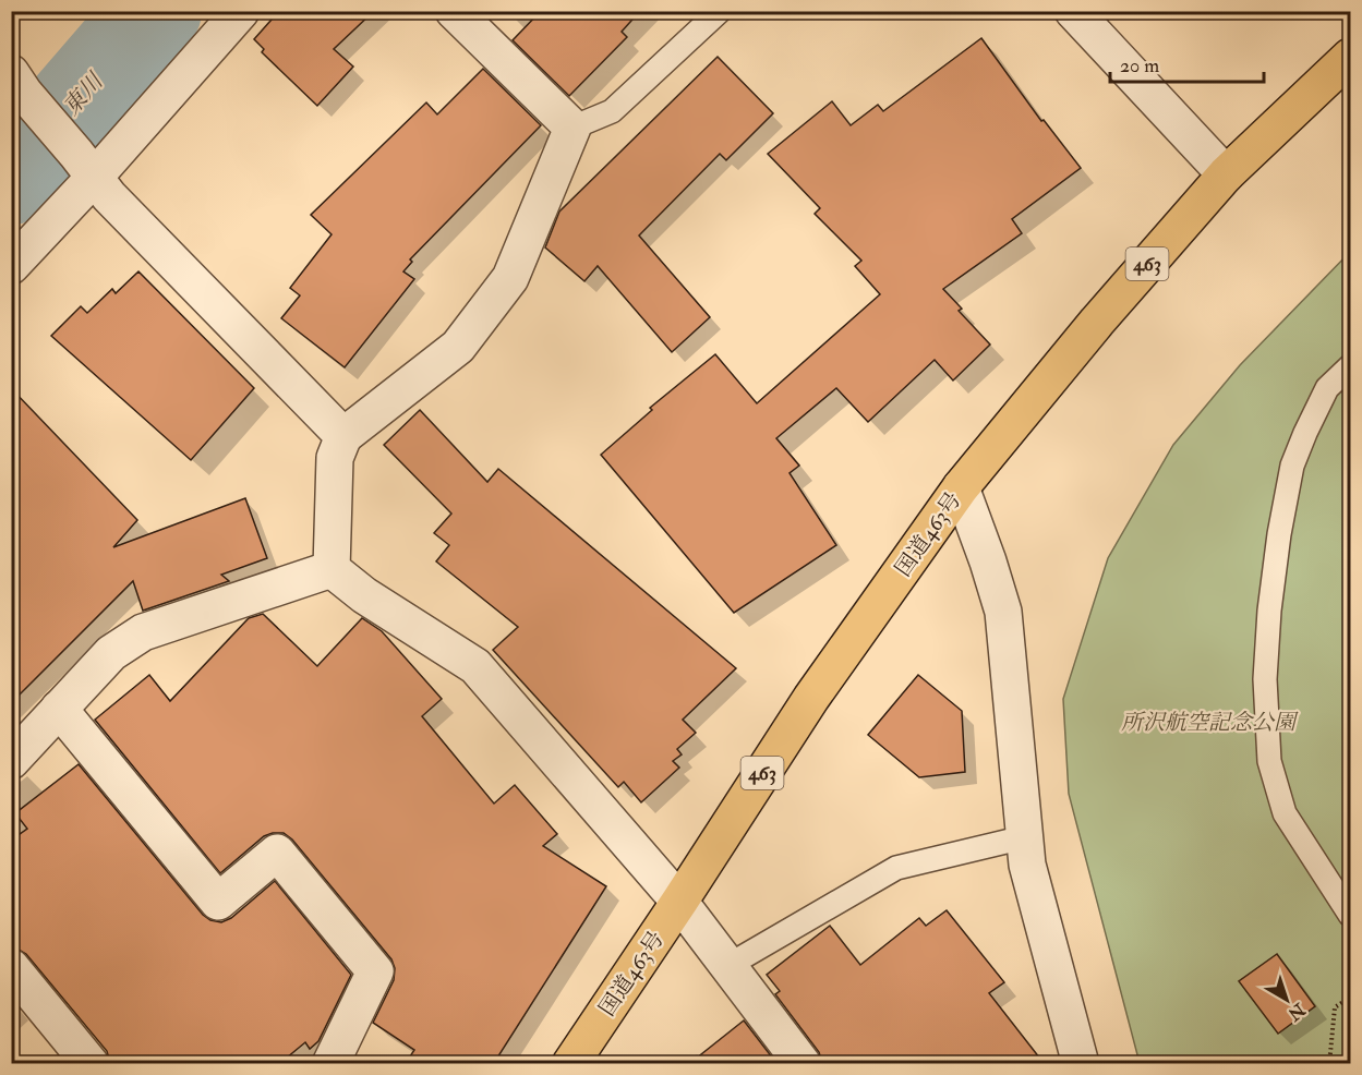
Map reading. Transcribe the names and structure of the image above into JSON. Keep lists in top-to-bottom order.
{
  "streets": {
    "highway": ["463", "国道463号"]
  },
  "water": ["東川"],
  "parks": ["所沢航空記念公園"],
  "scale_bar": "20 m",
  "north": "bottom right"
}
